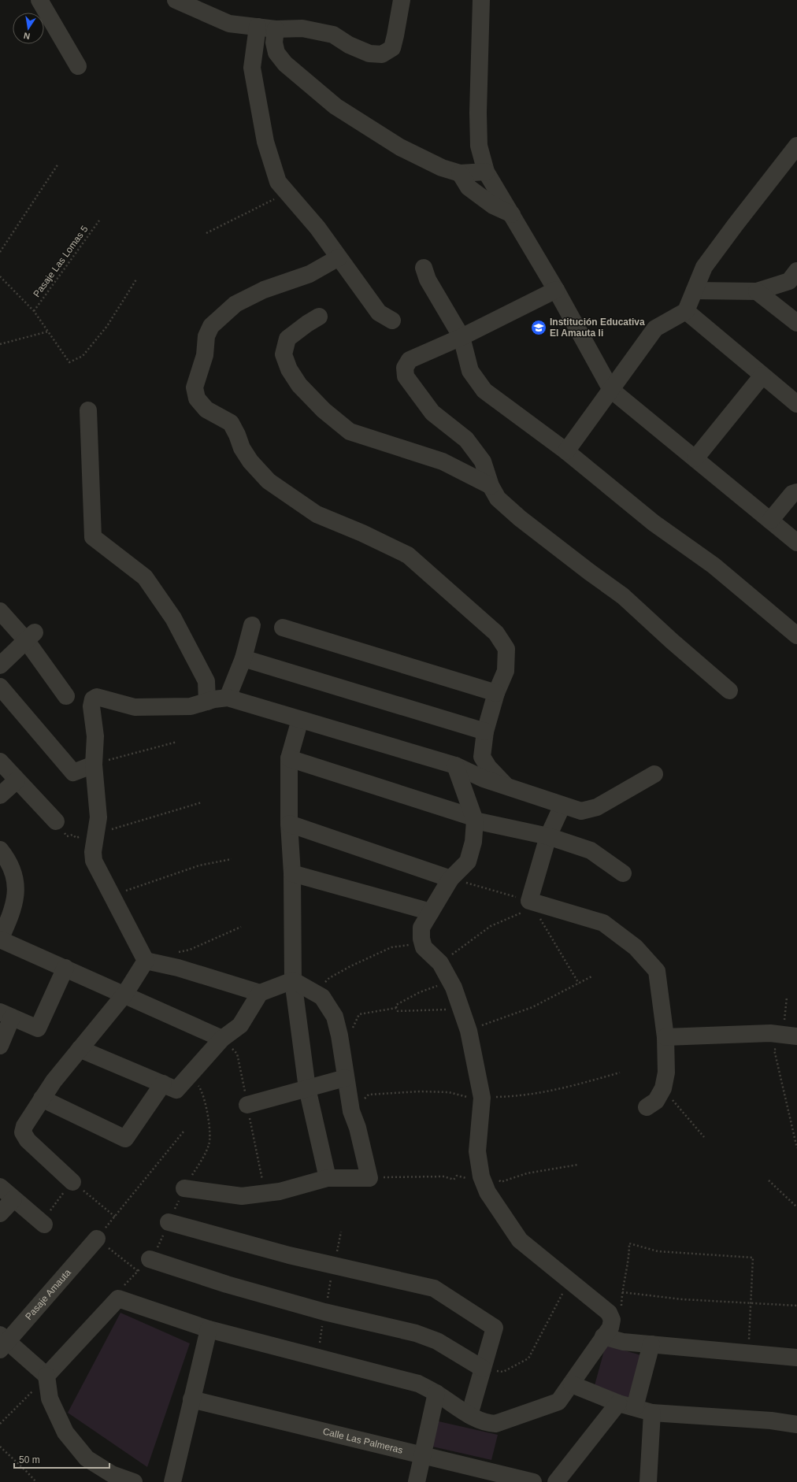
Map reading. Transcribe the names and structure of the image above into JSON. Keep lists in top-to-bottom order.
{
  "streets": {
    "street": ["Pasaje Amauta", "Calle Las Palmeras"],
    "path": ["Pasaje Las Lomas 5"]
  },
  "places": {
    "school or university": ["Institución Educativa El Amauta Ii"]
  },
  "scale_bar": "50 m",
  "north": "bottom"
}
